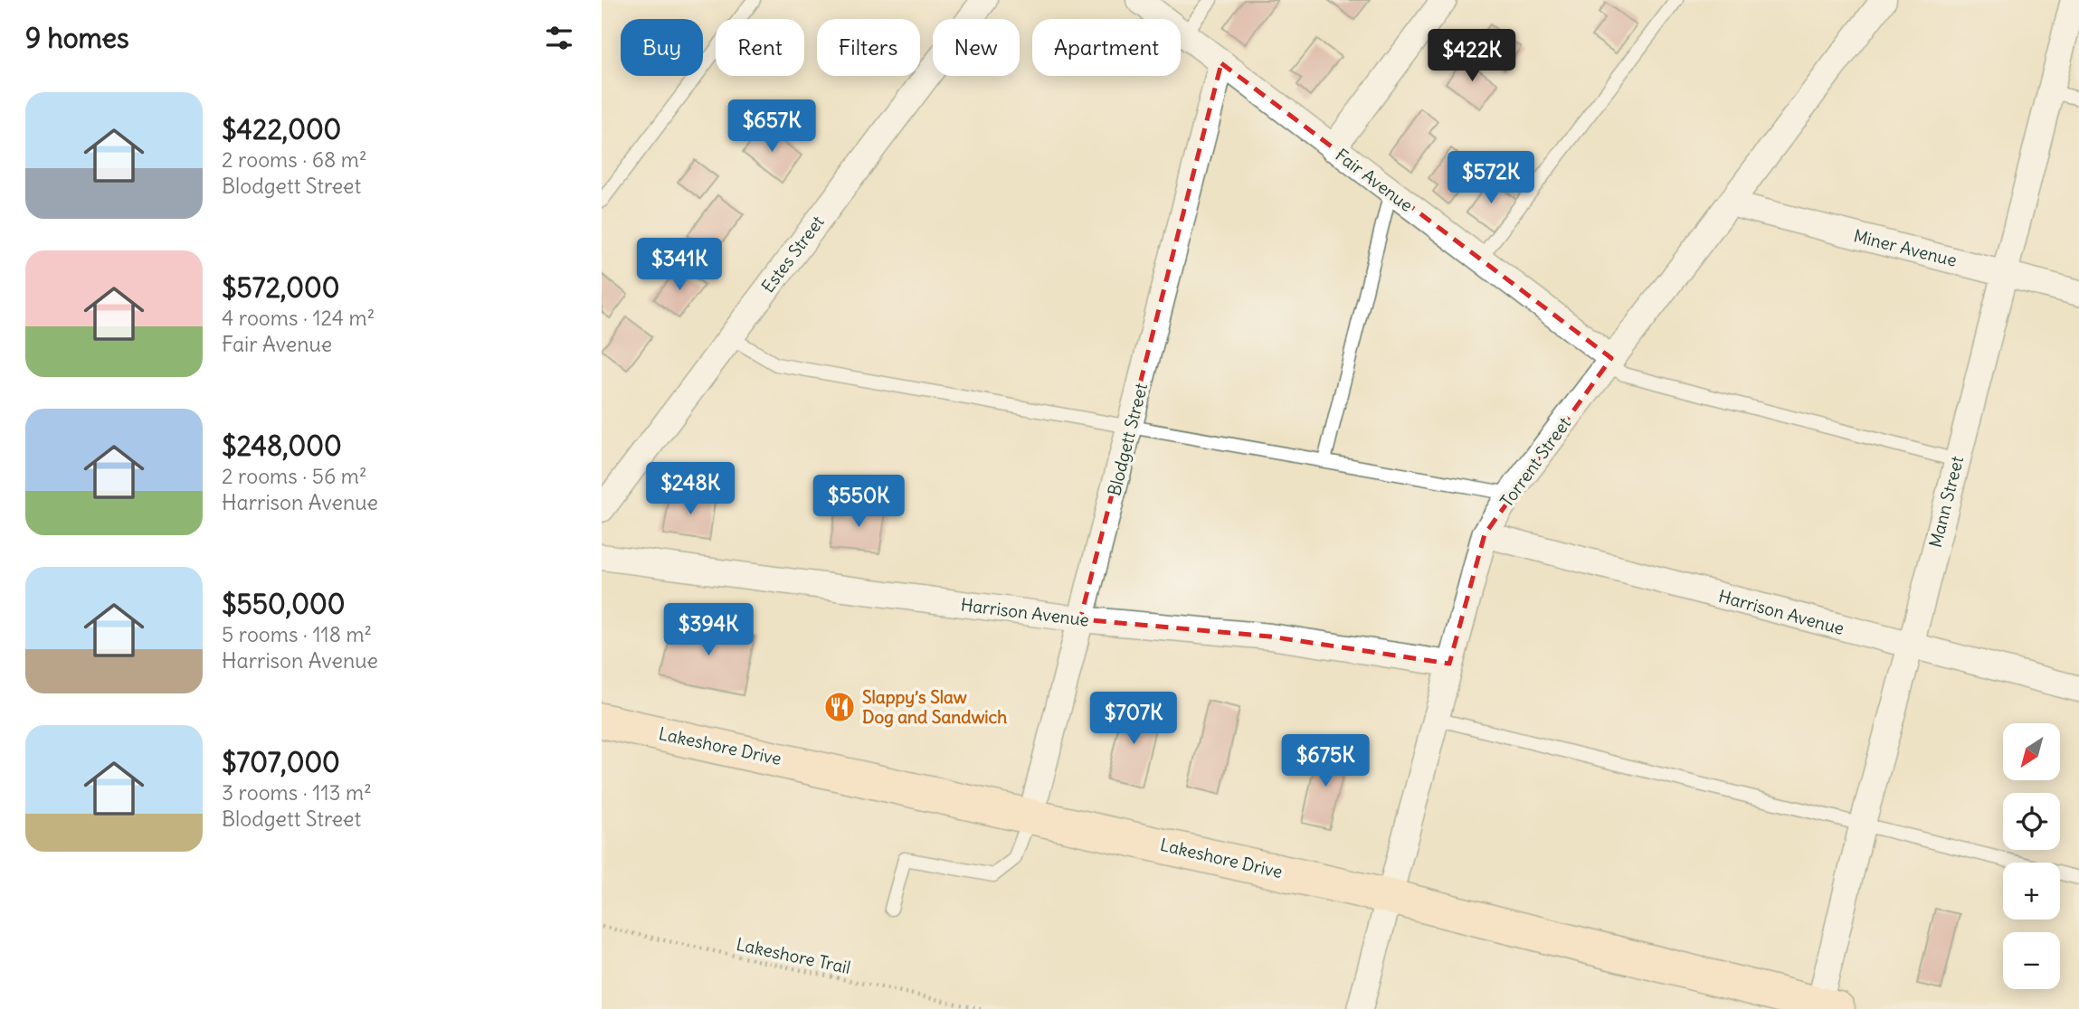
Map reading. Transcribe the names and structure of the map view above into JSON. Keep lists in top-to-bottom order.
{
  "streets": {
    "main road": ["Lakeshore Drive"],
    "street": [
      "Fair Avenue",
      "Miner Avenue",
      "Estes Street",
      "Blodgett Street",
      "Torrent Street",
      "Mann Street",
      "Harrison Avenue"
    ],
    "path": ["Lakeshore Trail"]
  },
  "crossings": [
    ["Fair Avenue", "Blodgett Street"],
    ["Fair Avenue", "Torrent Street"],
    ["Miner Avenue", "Torrent Street"],
    ["Miner Avenue", "Mann Street"],
    ["Blodgett Street", "Harrison Avenue"],
    ["Blodgett Street", "Lakeshore Drive"],
    ["Torrent Street", "Harrison Avenue"],
    ["Torrent Street", "Lakeshore Drive"],
    ["Mann Street", "Harrison Avenue"],
    ["Mann Street", "Lakeshore Drive"]
  ],
  "places": {
    "restaurant": ["Slappy’s Slaw Dog and Sandwich"]
  },
  "north": "bottom left",
  "page": {
    "heading": "9 homes",
    "chip": [
      "Buy",
      "Rent",
      "Filters",
      "New",
      "Apartment"
    ],
    "price": [
      "$422K",
      "$657K",
      "$572K",
      "$341K",
      "$248K",
      "$550K",
      "$394K",
      "$707K",
      "$675K"
    ],
    "list": [
      {
        "name": "$422,000",
        "note": "2 rooms · 68 m² · Blodgett Street"
      },
      {
        "name": "$572,000",
        "note": "4 rooms · 124 m² · Fair Avenue"
      },
      {
        "name": "$248,000",
        "note": "2 rooms · 56 m² · Harrison Avenue"
      },
      {
        "name": "$550,000",
        "note": "5 rooms · 118 m² · Harrison Avenue"
      },
      {
        "name": "$707,000",
        "note": "3 rooms · 113 m² · Blodgett Street"
      }
    ],
    "map_buttons": ["+", "−"]
  }
}
